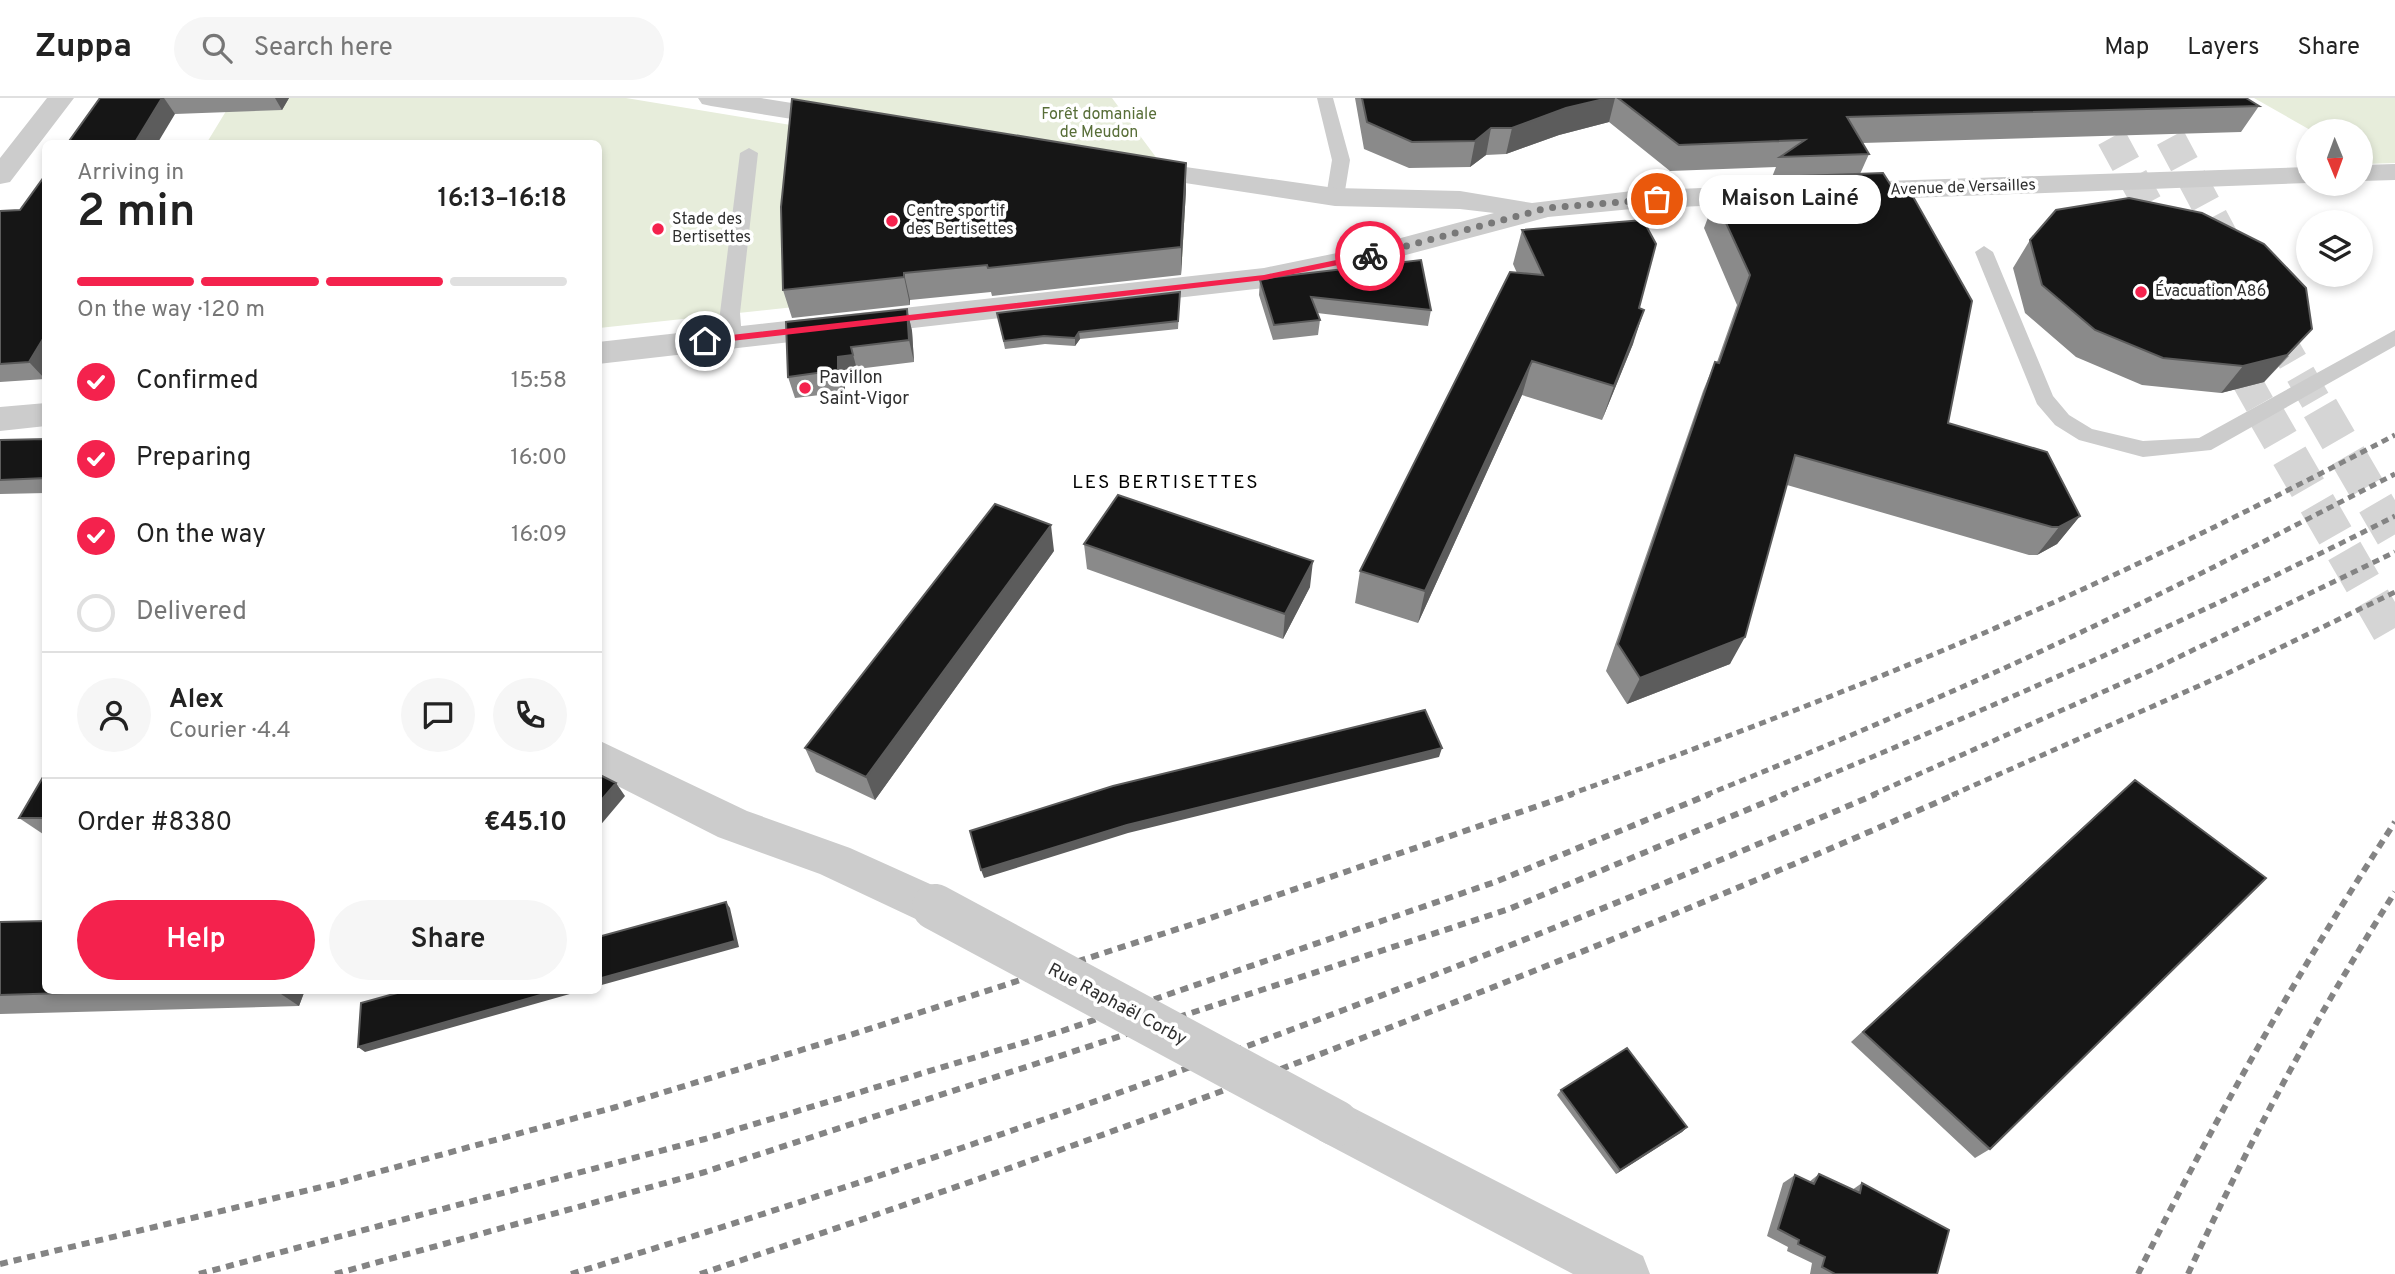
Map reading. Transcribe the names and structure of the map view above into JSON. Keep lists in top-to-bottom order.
{
  "streets": {
    "street": ["Avenue de Versailles", "Rue Raphaël Corby"]
  },
  "districts": ["LES BERTISETTES"],
  "parks": ["Forêt domaniale de Meudon"],
  "places": [
    "Maison Lainé",
    "Centre sportif des Bertisettes",
    "Stade des Bertisettes",
    "Évacuation A86",
    "Pavillon Saint-Vigor"
  ],
  "north": "bottom",
  "page": {
    "header": "Zuppa",
    "search": "Search here",
    "nav": ["Map", "Layers", "Share"],
    "heading": ["2 min", "Arriving in", "16:13–16:18"],
    "panel": [
      "Alex",
      "Courier · 4.4",
      "Order #8380",
      "€45.10"
    ],
    "bubble": "Maison Lainé",
    "bar": "On the way · 120 m",
    "list": [
      ["Confirmed", "15:58"],
      ["Preparing", "16:00"],
      ["On the way", "16:09"],
      "Delivered"
    ],
    "buttons": ["Help", "Share"]
  }
}
